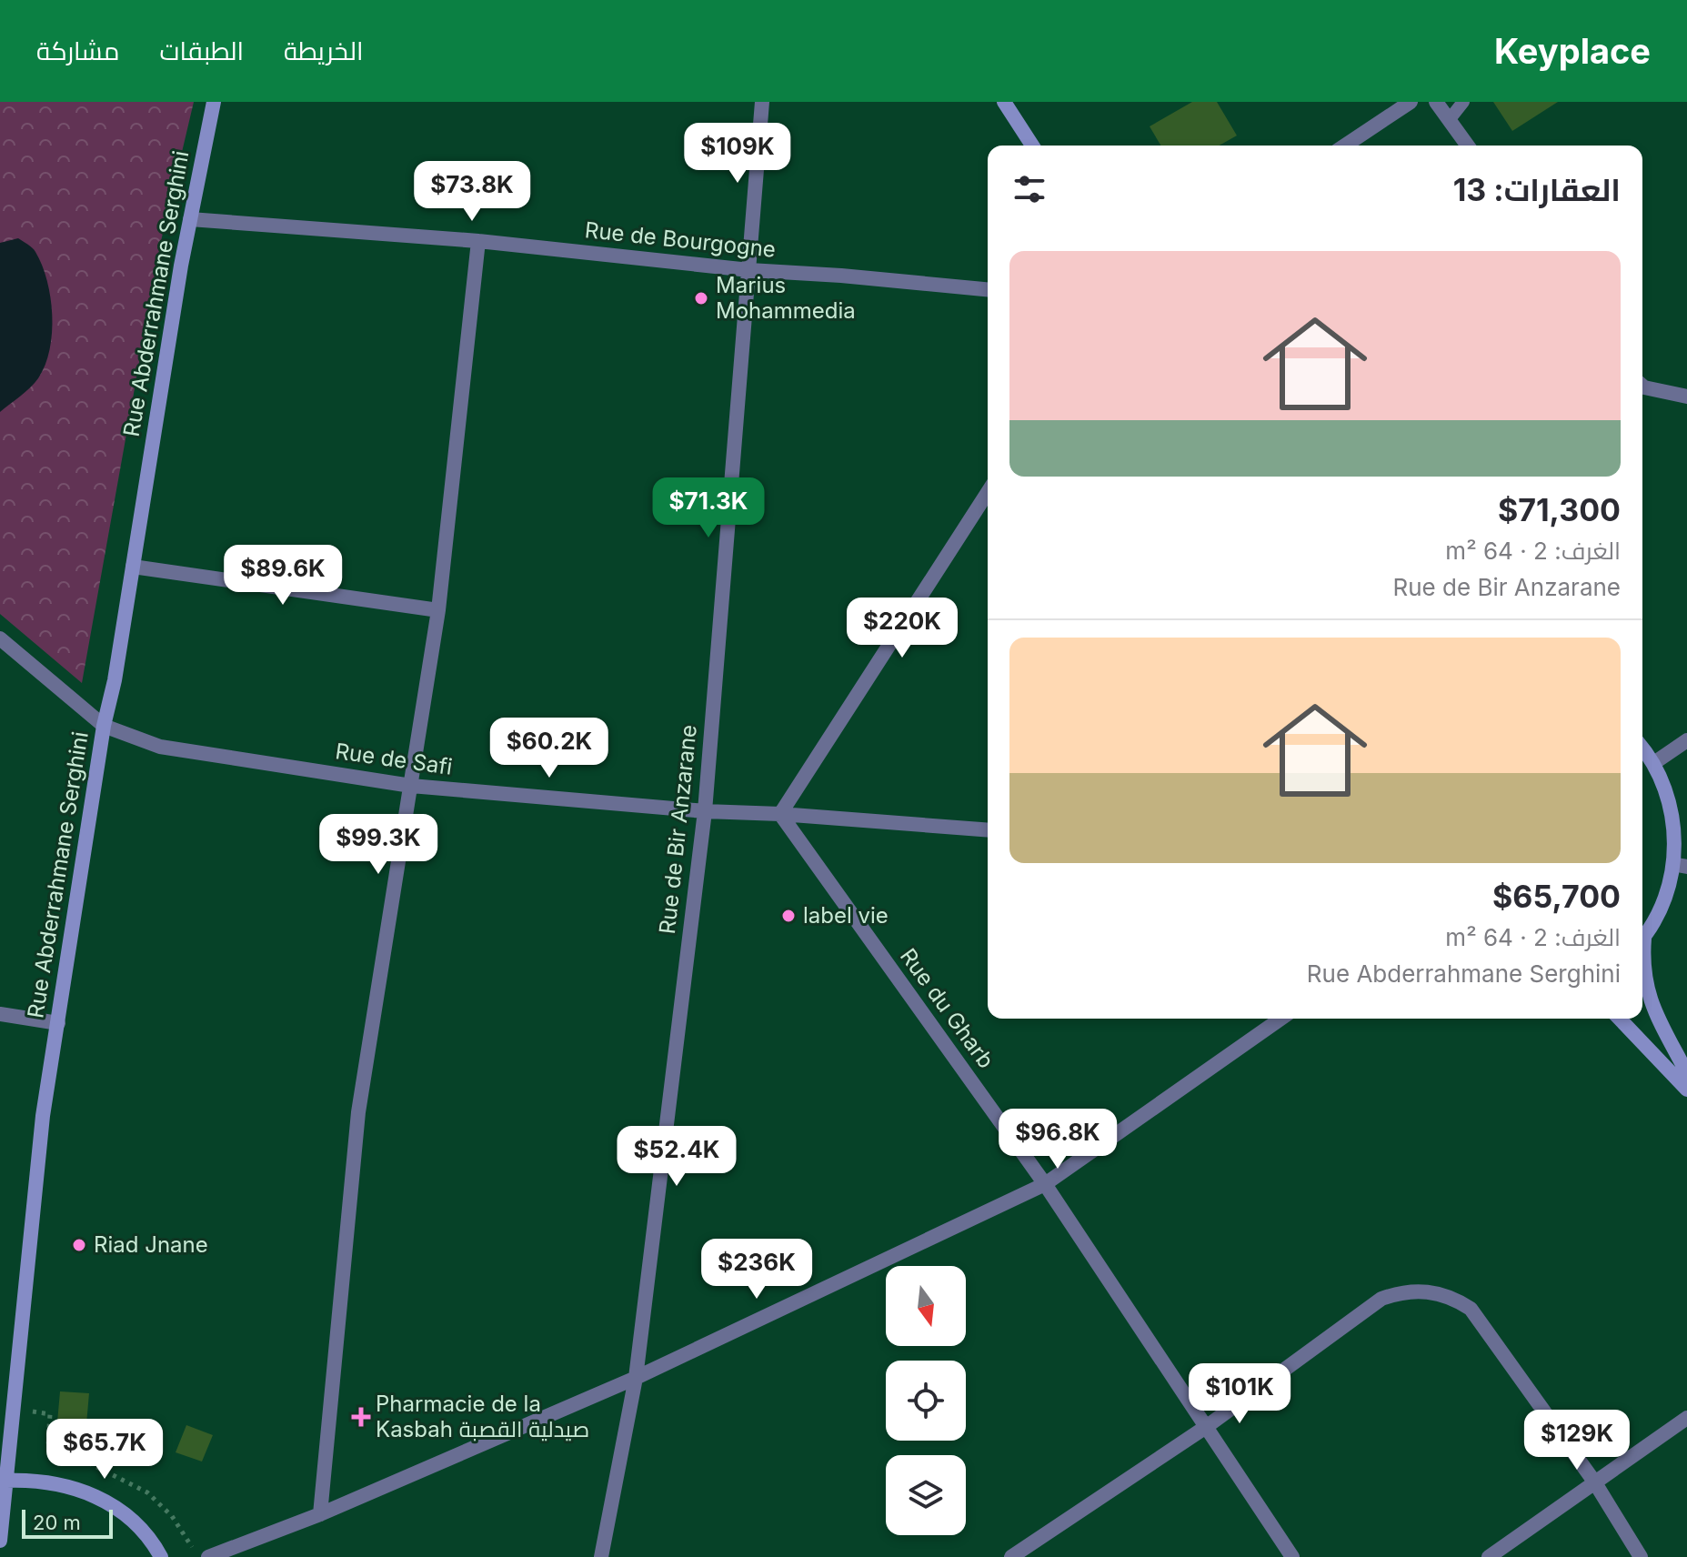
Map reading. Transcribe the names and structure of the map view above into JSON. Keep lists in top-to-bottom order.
{
  "streets": {
    "street": [
      "Rue de Bourgogne",
      "Rue Abderrahmane Serghini",
      "Rue de Safi",
      "Rue de Bir Anzarane",
      "Rue du Gharb"
    ]
  },
  "crossings": [
    ["Rue de Bourgogne", "Rue Abderrahmane Serghini"],
    ["Rue de Bourgogne", "Rue de Bir Anzarane"],
    ["Rue Abderrahmane Serghini", "Rue de Safi"],
    ["Rue de Safi", "Rue de Bir Anzarane"],
    ["Rue de Safi", "Rue du Gharb"]
  ],
  "places": {
    "other": ["Marius Mohammedia", "label vie", "Riad Jnane"],
    "health": ["Pharmacie de la Kasbah صيدلية القصبة"]
  },
  "scale_bar": "20 m",
  "north": "bottom",
  "page": {
    "header": "Keyplace",
    "nav": ["الخريطة", "الطبقات", "مشاركة"],
    "price": [
      "$109K",
      "$73.8K",
      "$71.3K",
      "$89.6K",
      "$220K",
      "$60.2K",
      "$99.3K",
      "$96.8K",
      "$52.4K",
      "$236K",
      "$101K",
      "$129K",
      "$65.7K"
    ],
    "heading": "العقارات: 13",
    "list": [
      {
        "name": "$71,300",
        "note": "الغرف: 2 · 64 m² · Rue de Bir Anzarane"
      },
      {
        "name": "$65,700",
        "note": "الغرف: 2 · 64 m² · Rue Abderrahmane Serghini"
      }
    ],
    "scale": "20 m"
  }
}
